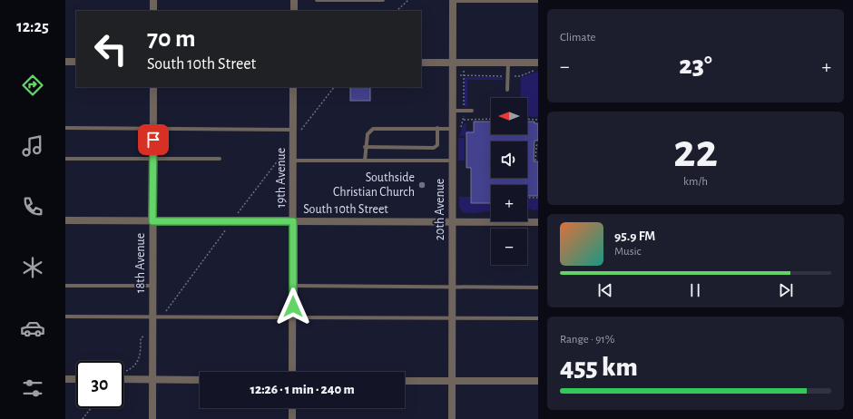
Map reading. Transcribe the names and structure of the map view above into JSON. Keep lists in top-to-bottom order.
{
  "streets": {
    "street": [
      "19th Avenue",
      "South 10th Street",
      "20th Avenue",
      "18th Avenue"
    ]
  },
  "crossings": [
    ["19th Avenue", "South 10th Street"],
    ["South 10th Street", "20th Avenue"],
    ["South 10th Street", "18th Avenue"]
  ],
  "places": ["Southside Christian Church"],
  "north": "left",
  "page": {
    "tabs": "12:25",
    "tile": [
      "Climate",
      ["22", "km/h"],
      ["Range · 91%", "455 km"]
    ],
    "turn": ["70 m", "South 10th Street"],
    "heat": ["−", "23°", "+"],
    "map_buttons": ["+", "−"],
    "song": ["95.9 FM", "Music"],
    "limit": "30",
    "trip": "12:26 · 1 min · 240 m"
  }
}
